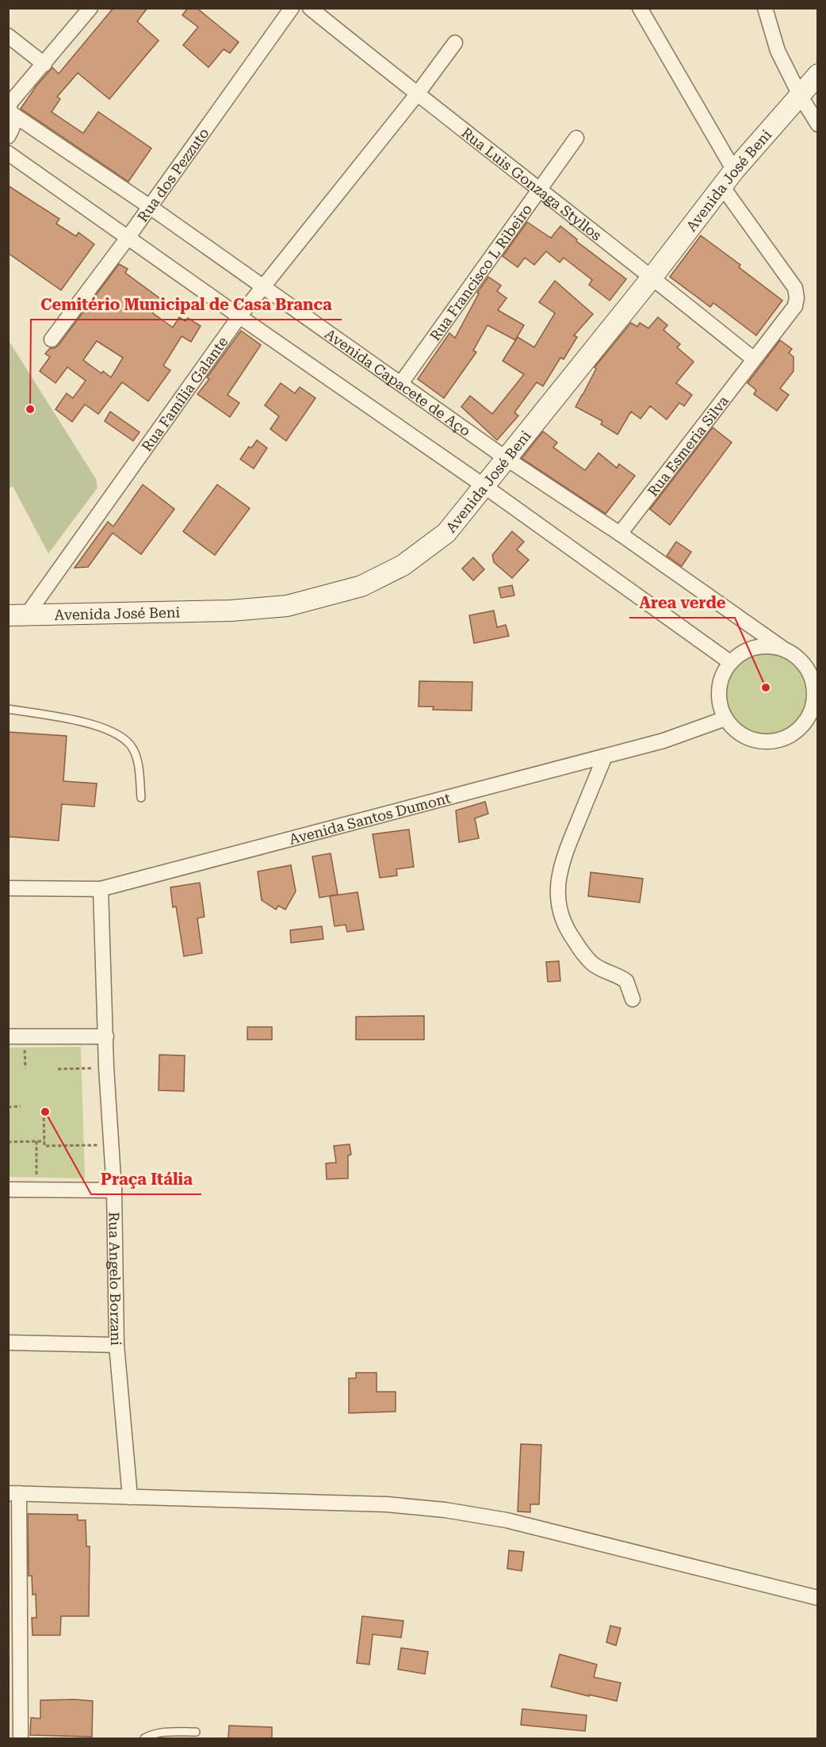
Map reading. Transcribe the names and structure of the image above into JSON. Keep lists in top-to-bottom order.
{
  "streets": {
    "main road": ["Avenida José Beni"],
    "street": [
      "Rua dos Pezzuto",
      "Rua Luis Gonzaga Styllos",
      "Rua Francisco L Ribeiro",
      "Avenida Capacete de Aço",
      "Rua Família Galante",
      "Rua Esmeria Silva",
      "Avenida Santos Dumont",
      "Rua Angelo Borzani"
    ]
  },
  "crossings": [
    ["Rua dos Pezzuto", "Avenida Capacete de Aço"],
    ["Avenida José Beni", "Rua Luis Gonzaga Styllos"],
    ["Avenida José Beni", "Avenida Capacete de Aço"],
    ["Avenida José Beni", "Rua Família Galante"],
    ["Avenida José Beni", "Rua Esmeria Silva"],
    ["Rua Luis Gonzaga Styllos", "Rua Francisco L Ribeiro"],
    ["Rua Luis Gonzaga Styllos", "Rua Família Galante"],
    ["Rua Luis Gonzaga Styllos", "Rua Esmeria Silva"],
    ["Rua Francisco L Ribeiro", "Avenida Capacete de Aço"],
    ["Avenida Capacete de Aço", "Rua Família Galante"],
    ["Avenida Capacete de Aço", "Rua Esmeria Silva"],
    ["Avenida Capacete de Aço", "Avenida Santos Dumont"],
    ["Avenida Santos Dumont", "Rua Angelo Borzani"]
  ],
  "places": ["Cemitério Municipal de Casa Branca", "Area verde", "Praça Itália"]
}
